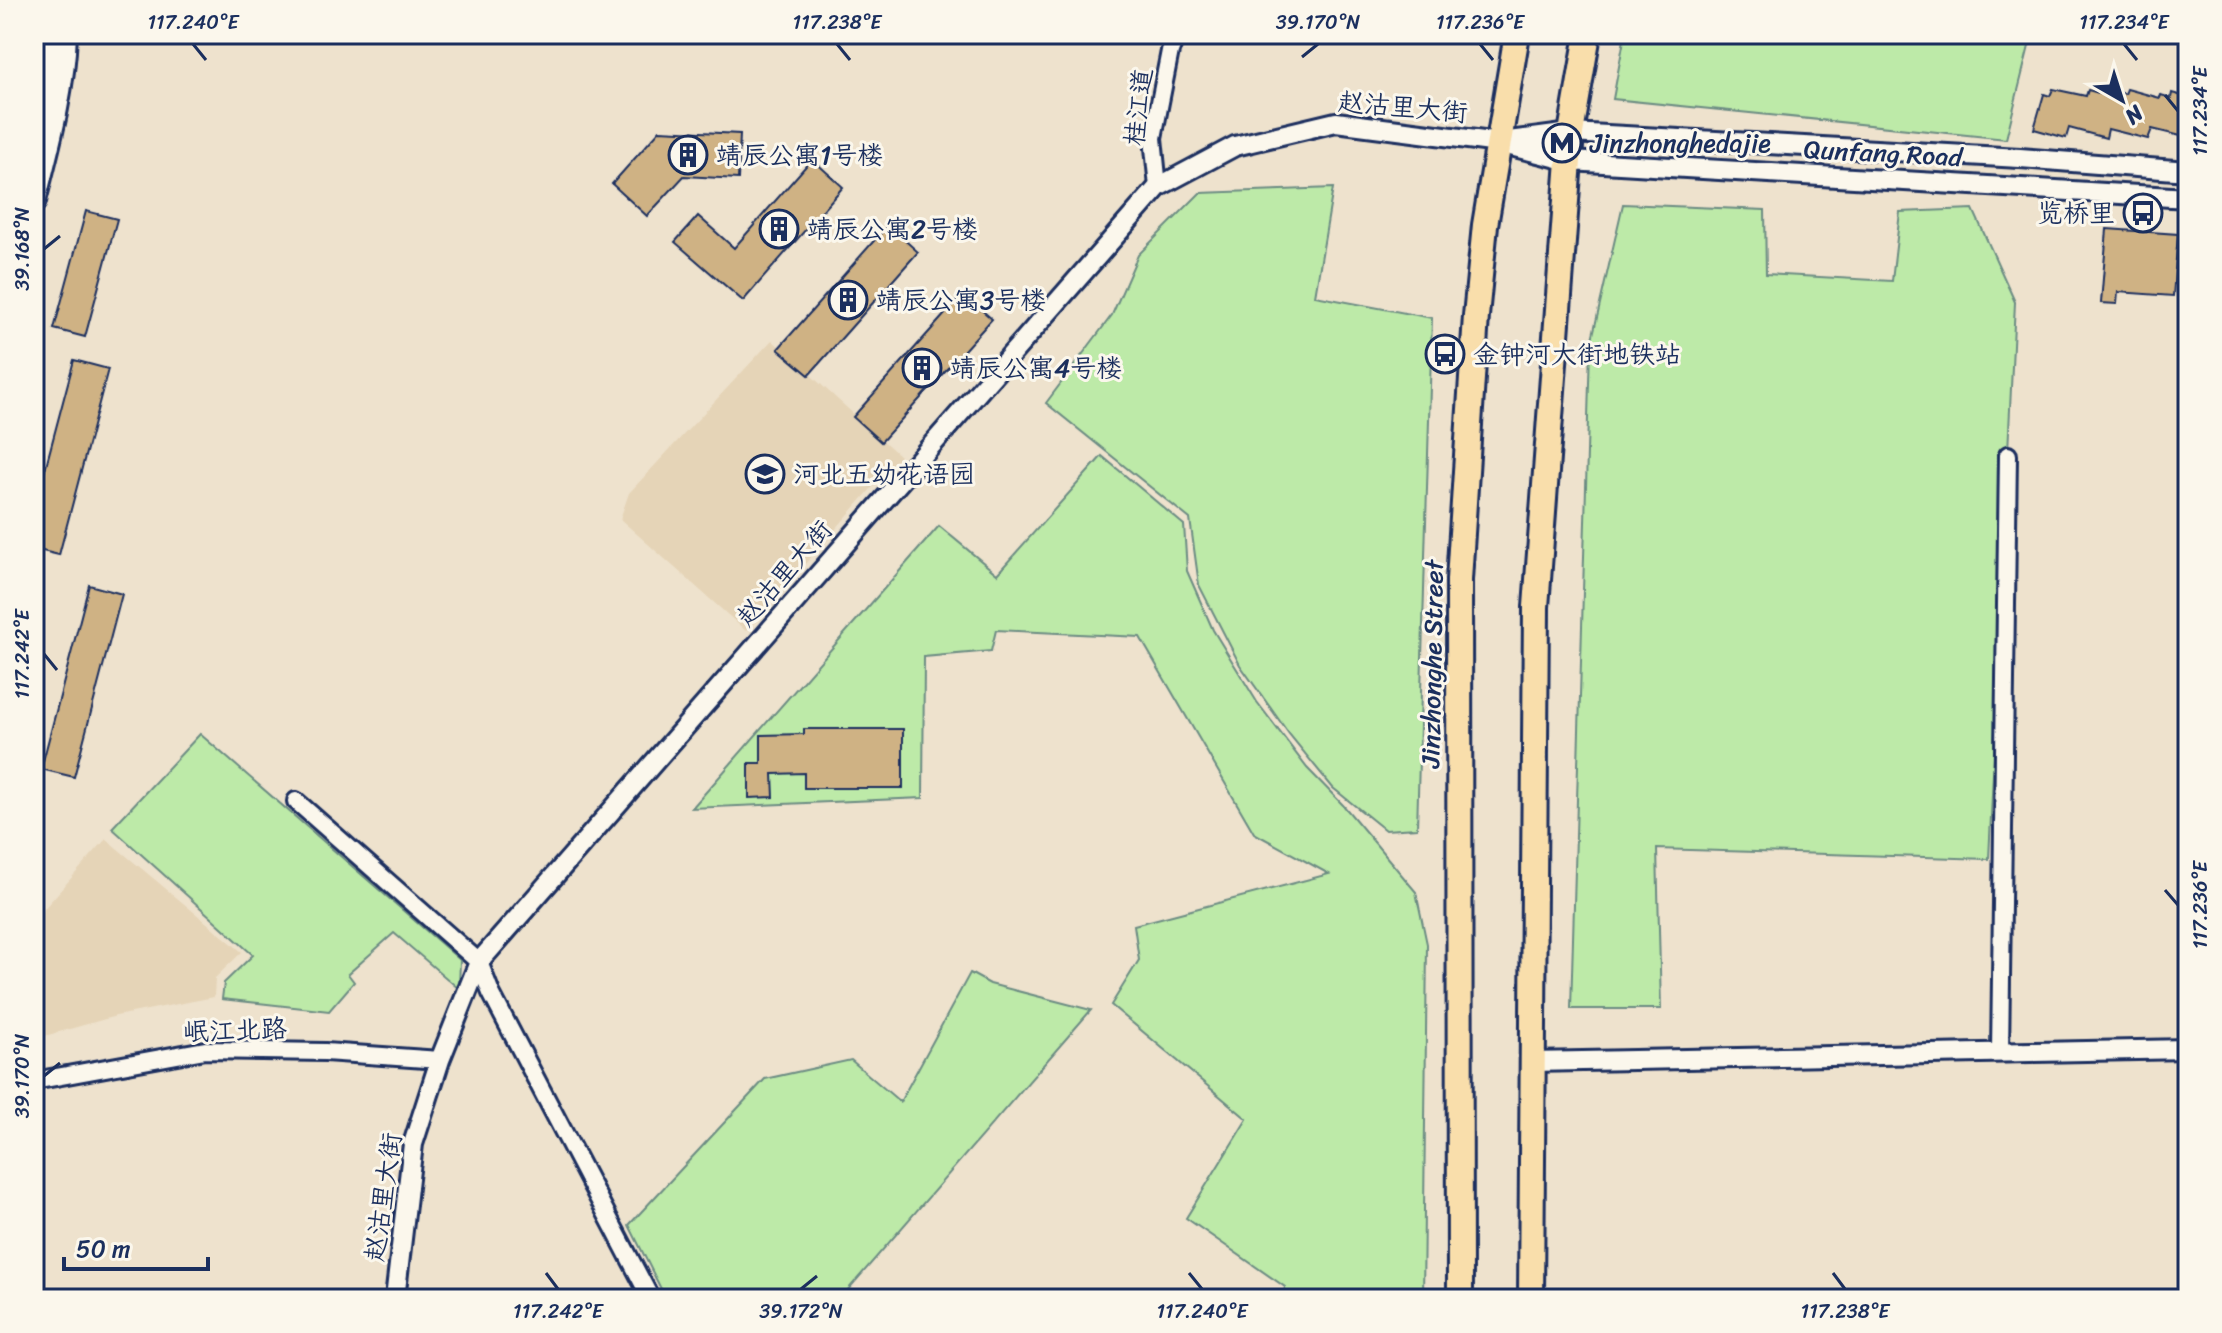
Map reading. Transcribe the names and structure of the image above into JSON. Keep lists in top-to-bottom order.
{
  "streets": {
    "main road": ["Jinzhonghe Street"],
    "street": [
      "桂江道",
      "赵沽里大街",
      "Qunfang Road",
      "岷江北路"
    ]
  },
  "crossings": [
    ["桂江道", "赵沽里大街"],
    ["赵沽里大街", "Qunfang Road"],
    ["赵沽里大街", "Jinzhonghe Street"],
    ["赵沽里大街", "岷江北路"],
    ["Qunfang Road", "Jinzhonghe Street"]
  ],
  "places": {
    "metro station": ["Jinzhonghedajie"],
    "building": [
      "靖辰公寓1号楼",
      "靖辰公寓2号楼",
      "靖辰公寓3号楼",
      "靖辰公寓4号楼"
    ],
    "bus stop": ["览桥里", "金钟河大街地铁站"],
    "school or university": ["河北五幼花语园"]
  },
  "scale_bar": "50 m",
  "north": "bottom right",
  "coordinates": [
    "117.240°E",
    "117.238°E",
    "39.170°N",
    "117.236°E",
    "117.234°E",
    "39.168°N",
    "117.242°E",
    "39.172°N"
  ]
}
